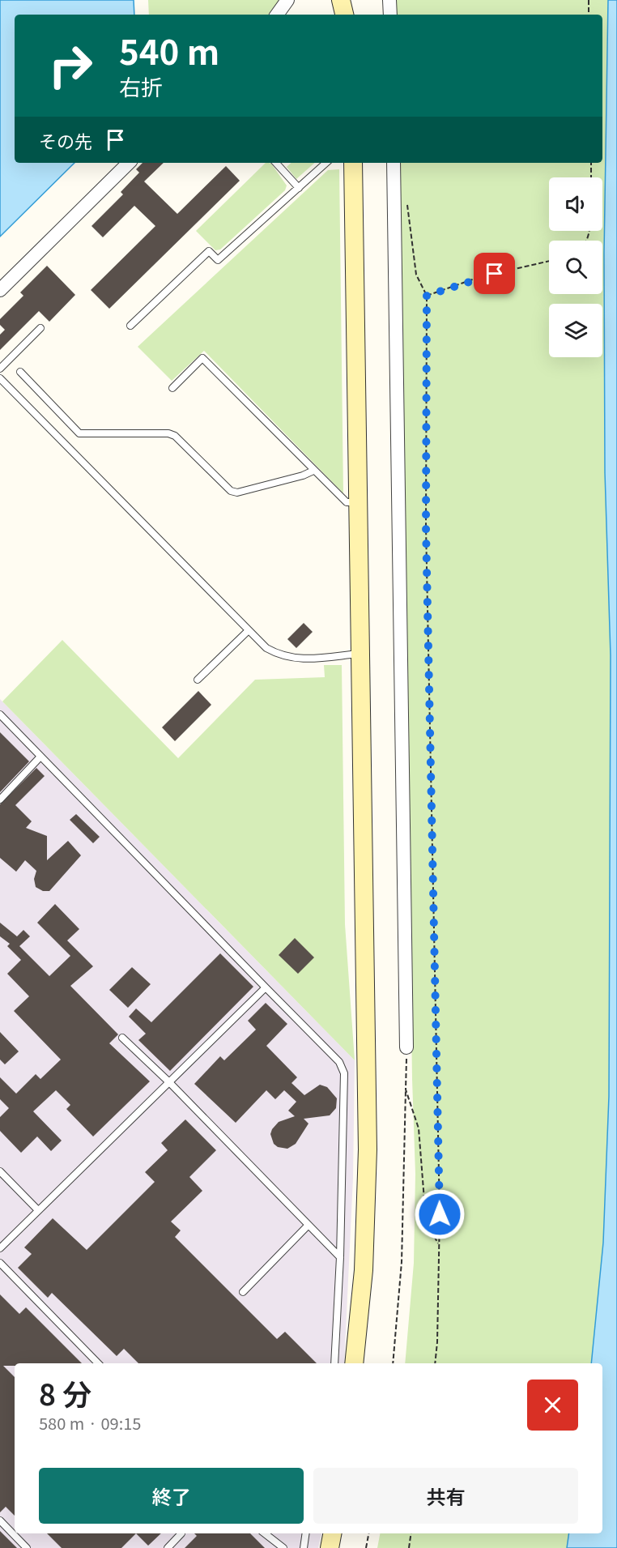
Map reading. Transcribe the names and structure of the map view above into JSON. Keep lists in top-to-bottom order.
{
  "page": {
    "turn": ["540 m", "右折"],
    "then": "その先",
    "heading": ["8 分", "580 m · 09:15"],
    "buttons": ["終了", "共有"]
  }
}
